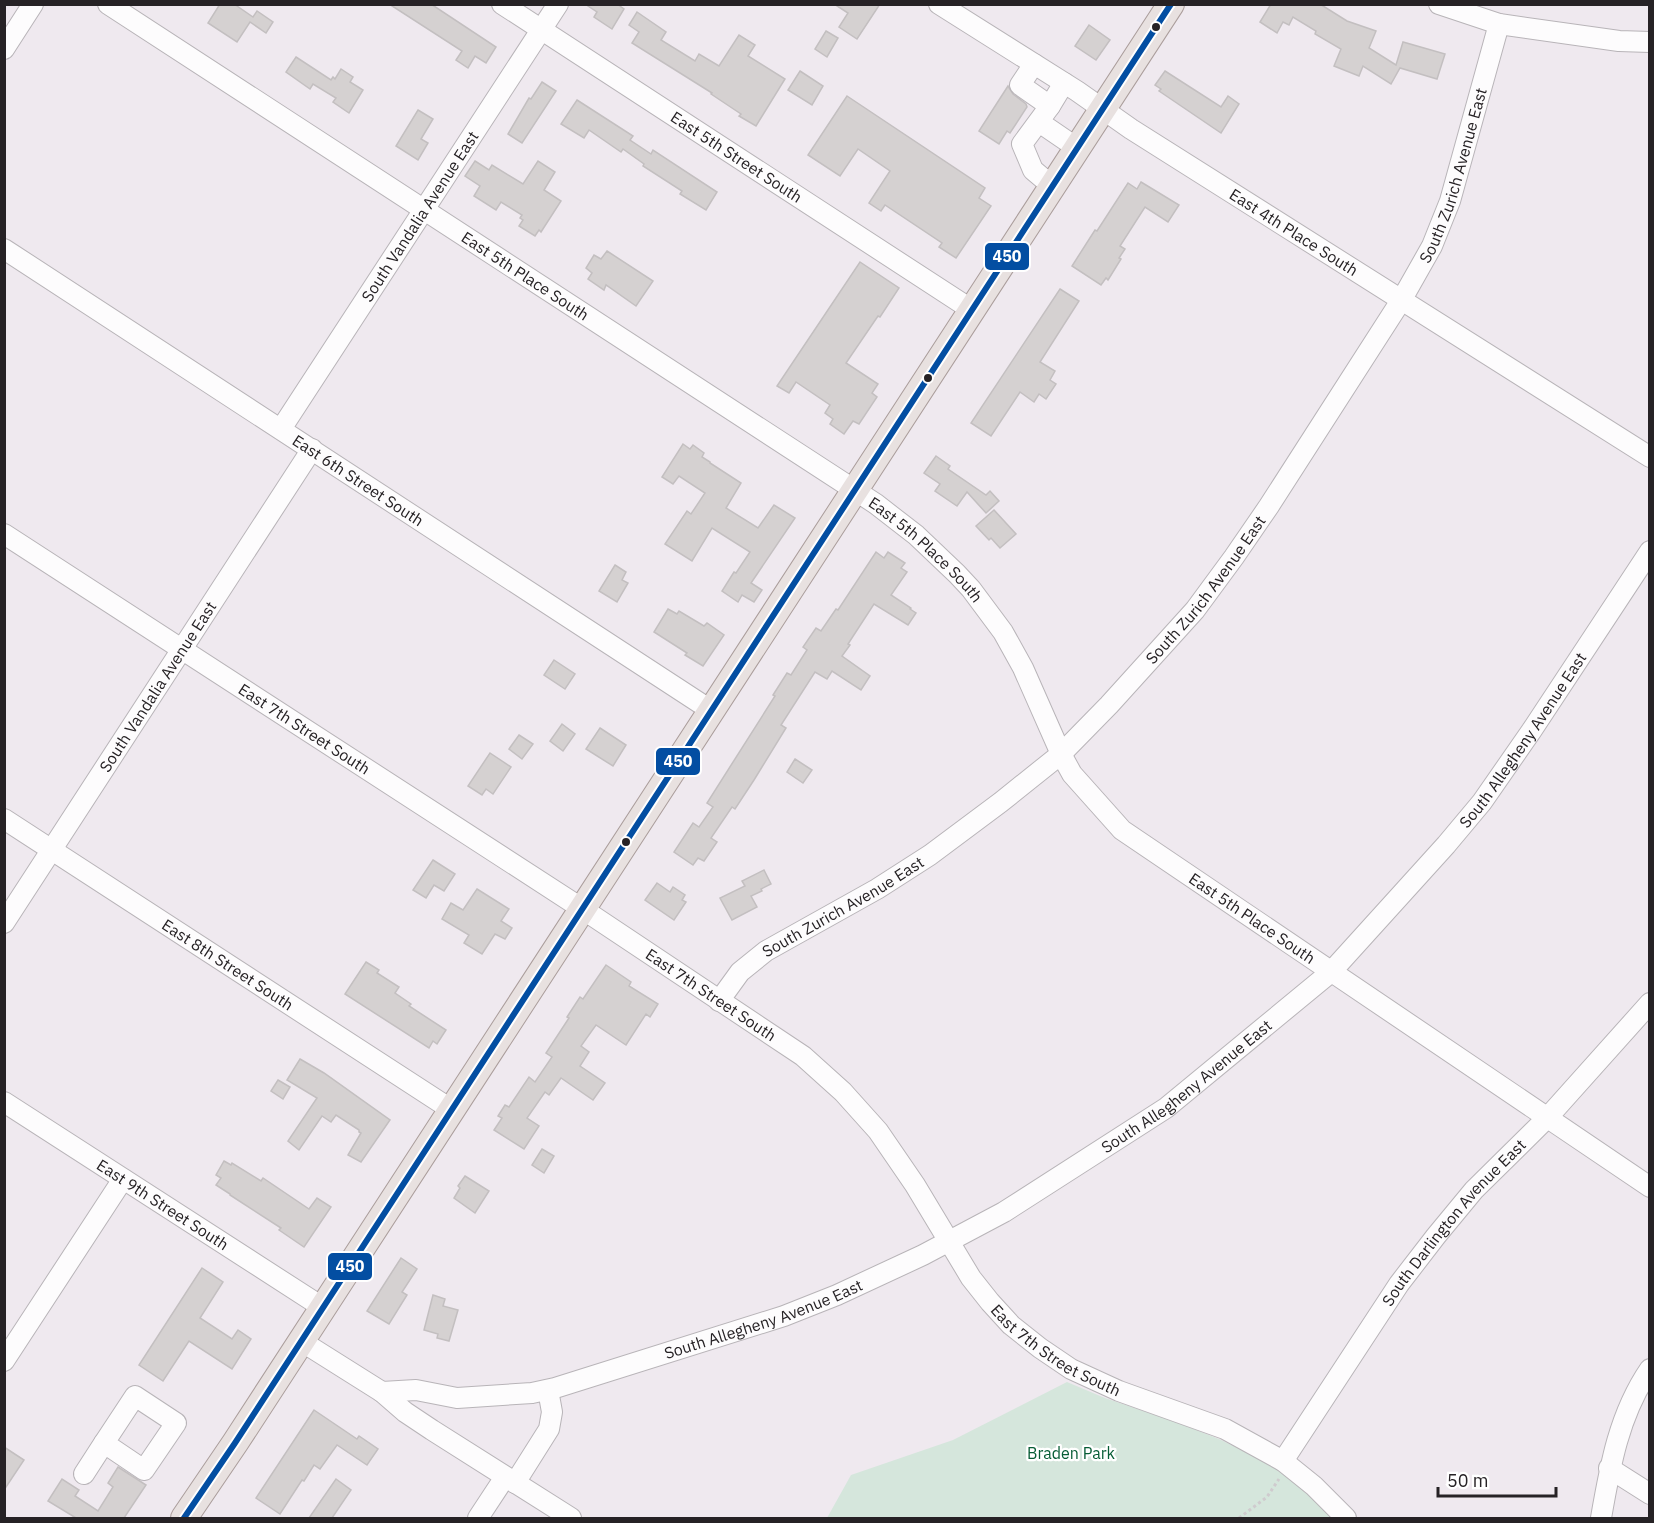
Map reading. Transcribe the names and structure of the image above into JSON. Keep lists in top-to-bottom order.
{
  "streets": {
    "street": [
      "East 5th Street South",
      "South Zurich Avenue East",
      "South Vandalia Avenue East",
      "East 4th Place South",
      "East 5th Place South",
      "East 6th Street South",
      "East 7th Street South",
      "South Allegheny Avenue East",
      "East 8th Street South",
      "East 9th Street South",
      "South Darlington Avenue East"
    ]
  },
  "crossings": [
    ["East 5th Street South", "South Vandalia Avenue East"],
    ["South Zurich Avenue East", "East 4th Place South"],
    ["South Zurich Avenue East", "East 5th Place South"],
    ["South Zurich Avenue East", "East 7th Street South"],
    ["South Vandalia Avenue East", "East 5th Place South"],
    ["South Vandalia Avenue East", "East 6th Street South"],
    ["South Vandalia Avenue East", "East 7th Street South"],
    ["South Vandalia Avenue East", "East 8th Street South"],
    ["East 5th Place South", "South Allegheny Avenue East"],
    ["East 5th Place South", "South Darlington Avenue East"],
    ["East 7th Street South", "South Allegheny Avenue East"],
    ["East 7th Street South", "South Darlington Avenue East"]
  ],
  "parks": ["Braden Park"],
  "lines": ["transit line 450"],
  "scale_bar": "50 m"
}
